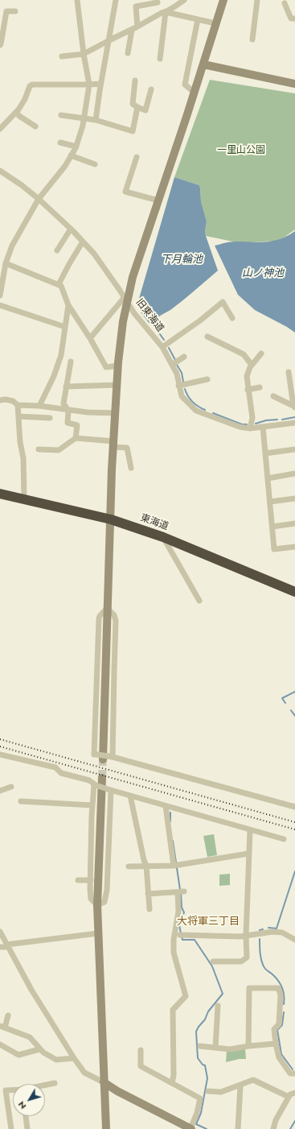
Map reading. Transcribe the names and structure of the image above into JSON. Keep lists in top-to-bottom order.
{
  "streets": {
    "highway": ["東海道"],
    "street": ["旧東海道"]
  },
  "districts": ["大将軍三丁目"],
  "water": ["下月輪池", "山ノ神池"],
  "parks": ["一里山公園"],
  "north": "bottom left"
}
